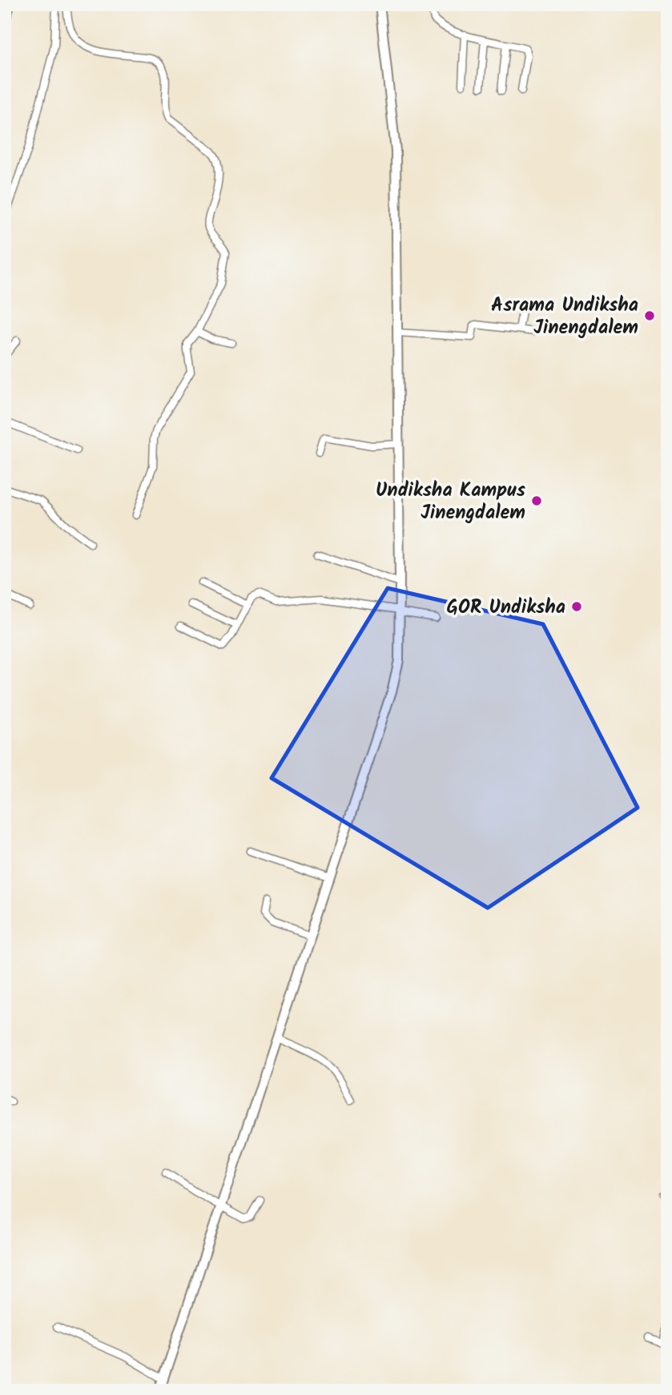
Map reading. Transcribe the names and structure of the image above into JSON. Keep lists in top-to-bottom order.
{
  "places": ["Asrama Undiksha Jinengdalem", "Undiksha Kampus Jinengdalem", "GOR Undiksha"]
}
